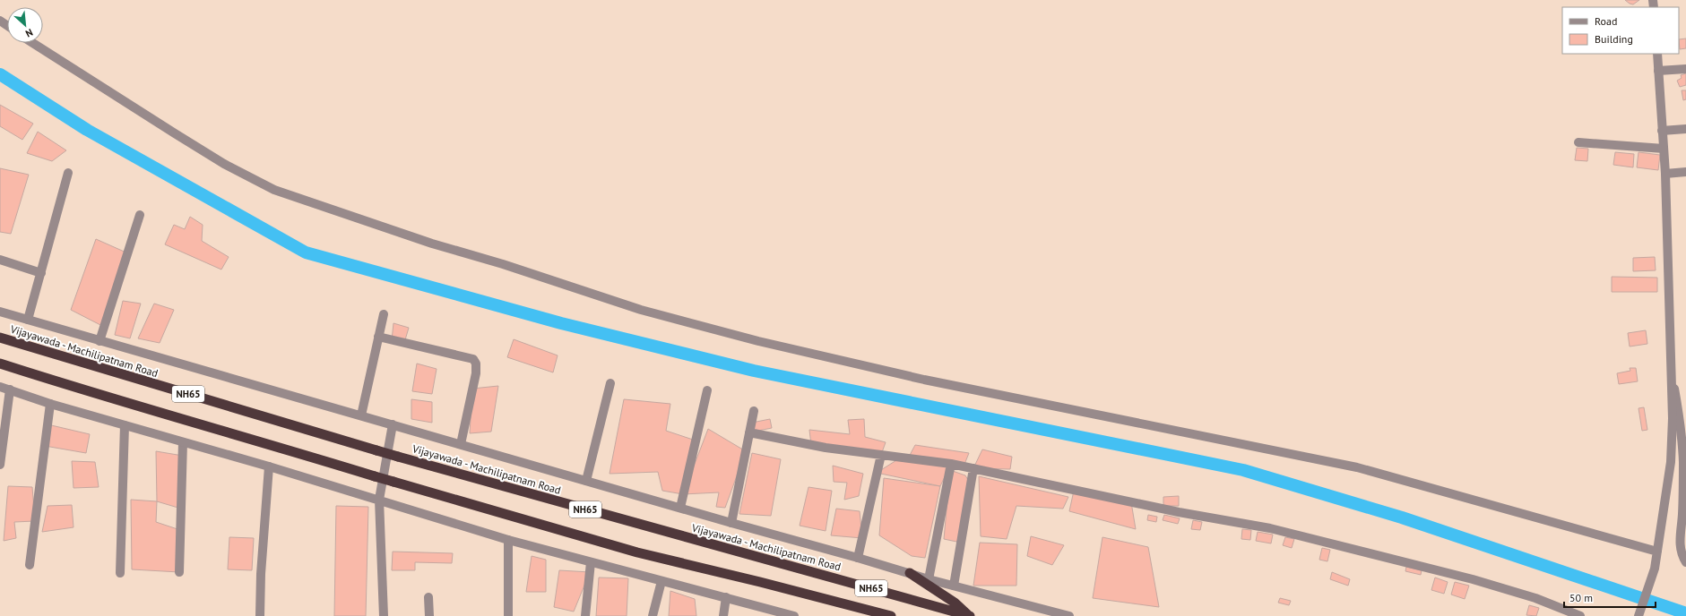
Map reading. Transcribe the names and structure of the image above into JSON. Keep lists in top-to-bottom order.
{
  "streets": {
    "highway": ["Vijayawada - Machilipatnam Road", "NH65"]
  },
  "legend": ["Road", "Building"],
  "scale_bar": "50 m",
  "north": "bottom right"
}
